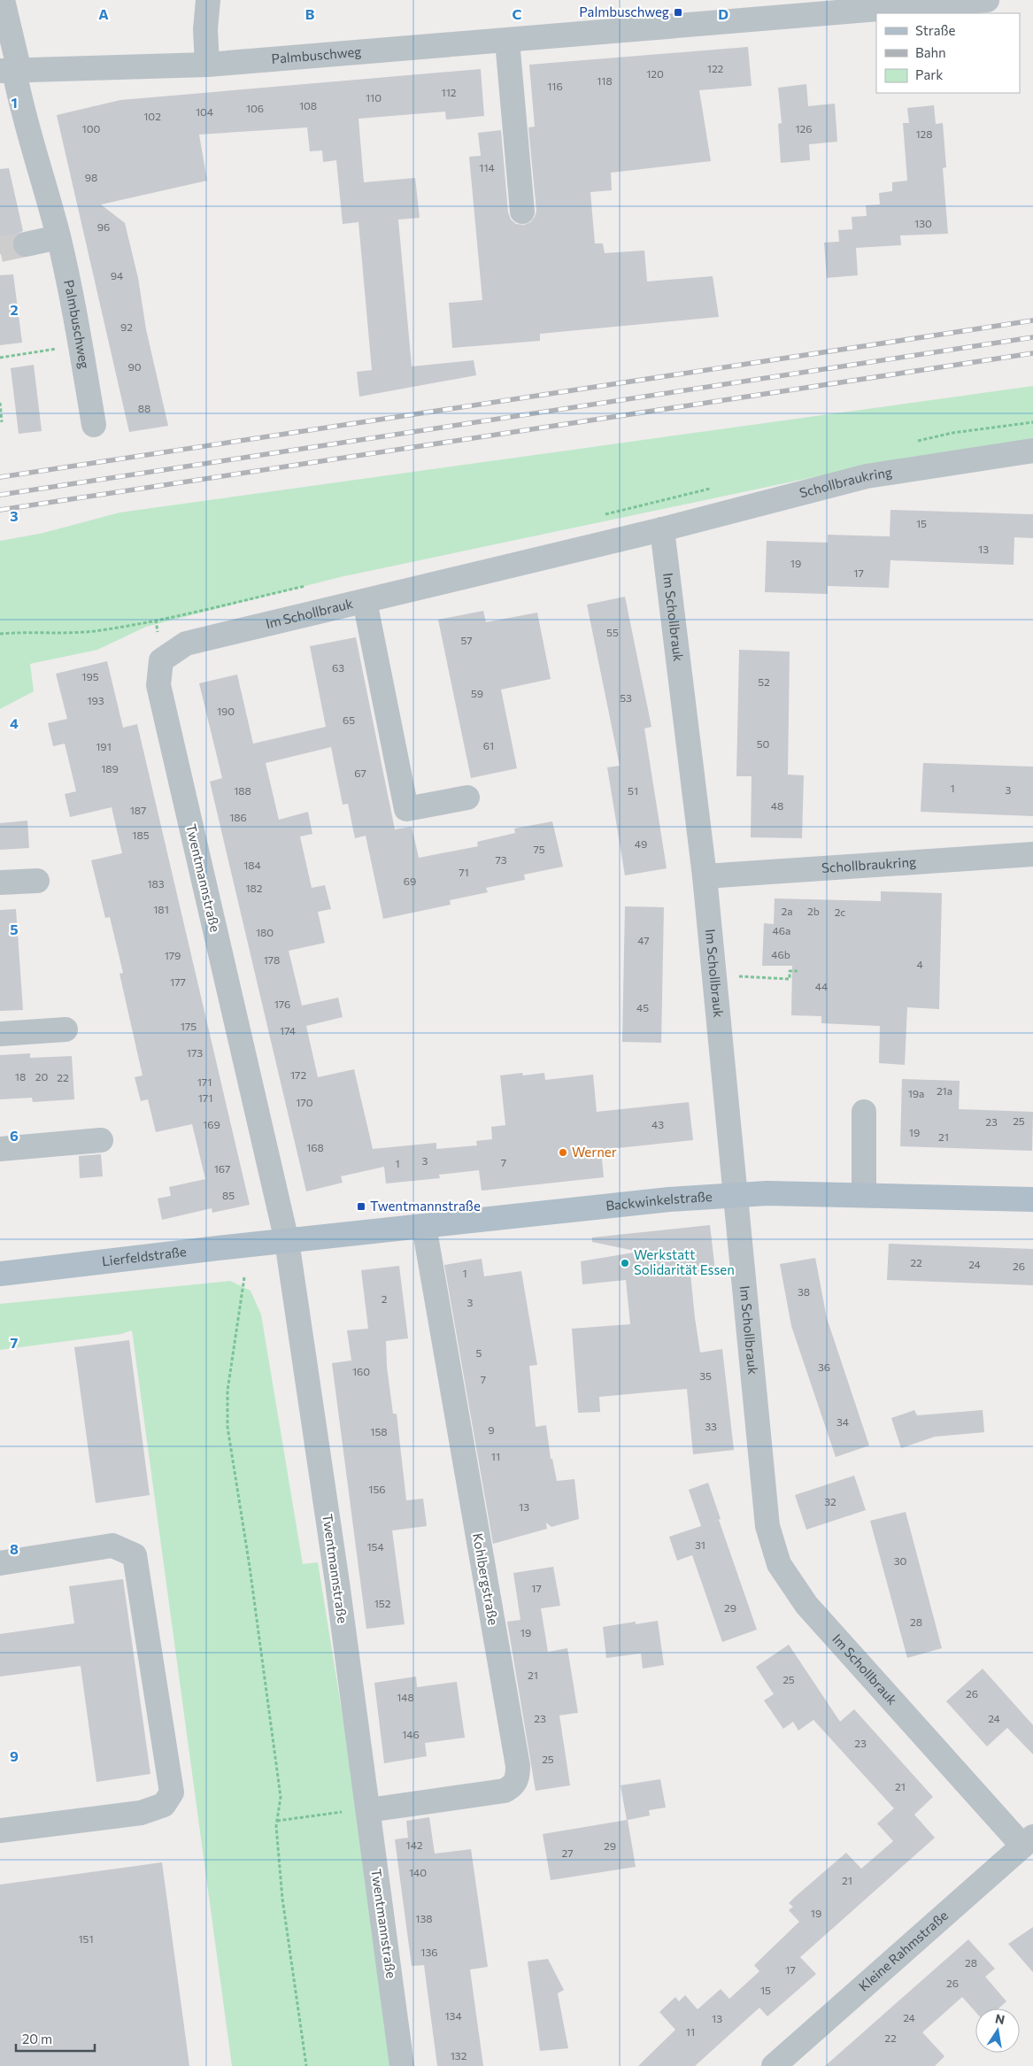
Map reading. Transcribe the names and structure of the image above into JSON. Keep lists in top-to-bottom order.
{
  "streets": {
    "main road": ["Backwinkelstraße", "Lierfeldstraße"],
    "street": [
      "Palmbuschweg",
      "Schollbraukring",
      "Im Schollbrauk",
      "Twentmannstraße",
      "Kohlbergstraße",
      "Kleine Rahmstraße"
    ]
  },
  "crossings": [
    ["Schollbraukring", "Im Schollbrauk"],
    ["Im Schollbrauk", "Twentmannstraße"],
    ["Im Schollbrauk", "Backwinkelstraße"],
    ["Im Schollbrauk", "Kleine Rahmstraße"],
    ["Twentmannstraße", "Backwinkelstraße"],
    ["Twentmannstraße", "Lierfeldstraße"],
    ["Twentmannstraße", "Kohlbergstraße"],
    ["Backwinkelstraße", "Lierfeldstraße"],
    ["Backwinkelstraße", "Kohlbergstraße"]
  ],
  "places": {
    "transit": ["Palmbuschweg", "Twentmannstraße"],
    "other": ["Werner", "Werkstatt Solidarität Essen"]
  },
  "house_numbers": [
    "122",
    "120",
    "118",
    "116",
    "112",
    "110",
    "108",
    "106",
    "104",
    "102",
    "100",
    "126",
    "128",
    "114",
    "98",
    "130",
    "96",
    "94",
    "92",
    "90",
    "88",
    "15",
    "13",
    "19",
    "17",
    "55",
    "57",
    "63",
    "195",
    "52",
    "59",
    "53",
    "193",
    "190",
    "65",
    "50",
    "61",
    "191",
    "189",
    "67",
    "1",
    "3",
    "188",
    "51",
    "48",
    "187",
    "186",
    "185",
    "49",
    "75",
    "73",
    "184",
    "71",
    "69",
    "183",
    "182",
    "181",
    "2a",
    "2b",
    "2c",
    "46a",
    "180",
    "47",
    "46b",
    "179",
    "178",
    "4",
    "177",
    "44",
    "176",
    "45",
    "175",
    "174",
    "173",
    "172",
    "18",
    "20",
    "22",
    "171",
    "21a",
    "19a",
    "171",
    "170",
    "25",
    "23",
    "169",
    "43",
    "19",
    "21",
    "168",
    "3",
    "7",
    "1",
    "167",
    "85",
    "22",
    "24",
    "26",
    "1",
    "38",
    "2",
    "3",
    "5",
    "36",
    "160",
    "35",
    "7",
    "34",
    "33",
    "9",
    "158",
    "11",
    "156",
    "32",
    "13",
    "31",
    "154",
    "30",
    "17",
    "152",
    "29",
    "28",
    "19",
    "21",
    "25",
    "26",
    "148",
    "23",
    "24",
    "146",
    "23",
    "25",
    "21",
    "142",
    "29",
    "27",
    "140",
    "21",
    "19",
    "138",
    "151",
    "136",
    "28",
    "17",
    "26",
    "15",
    "134",
    "24",
    "13",
    "11",
    "22",
    "132"
  ],
  "legend": ["Straße", "Bahn", "Park"],
  "scale_bar": "20 m",
  "north": "top",
  "grid": {
    "columns": [
      "A",
      "B",
      "C",
      "D"
    ],
    "rows": [
      "1",
      "2",
      "3",
      "4",
      "5",
      "6",
      "7",
      "8",
      "9"
    ]
  }
}
